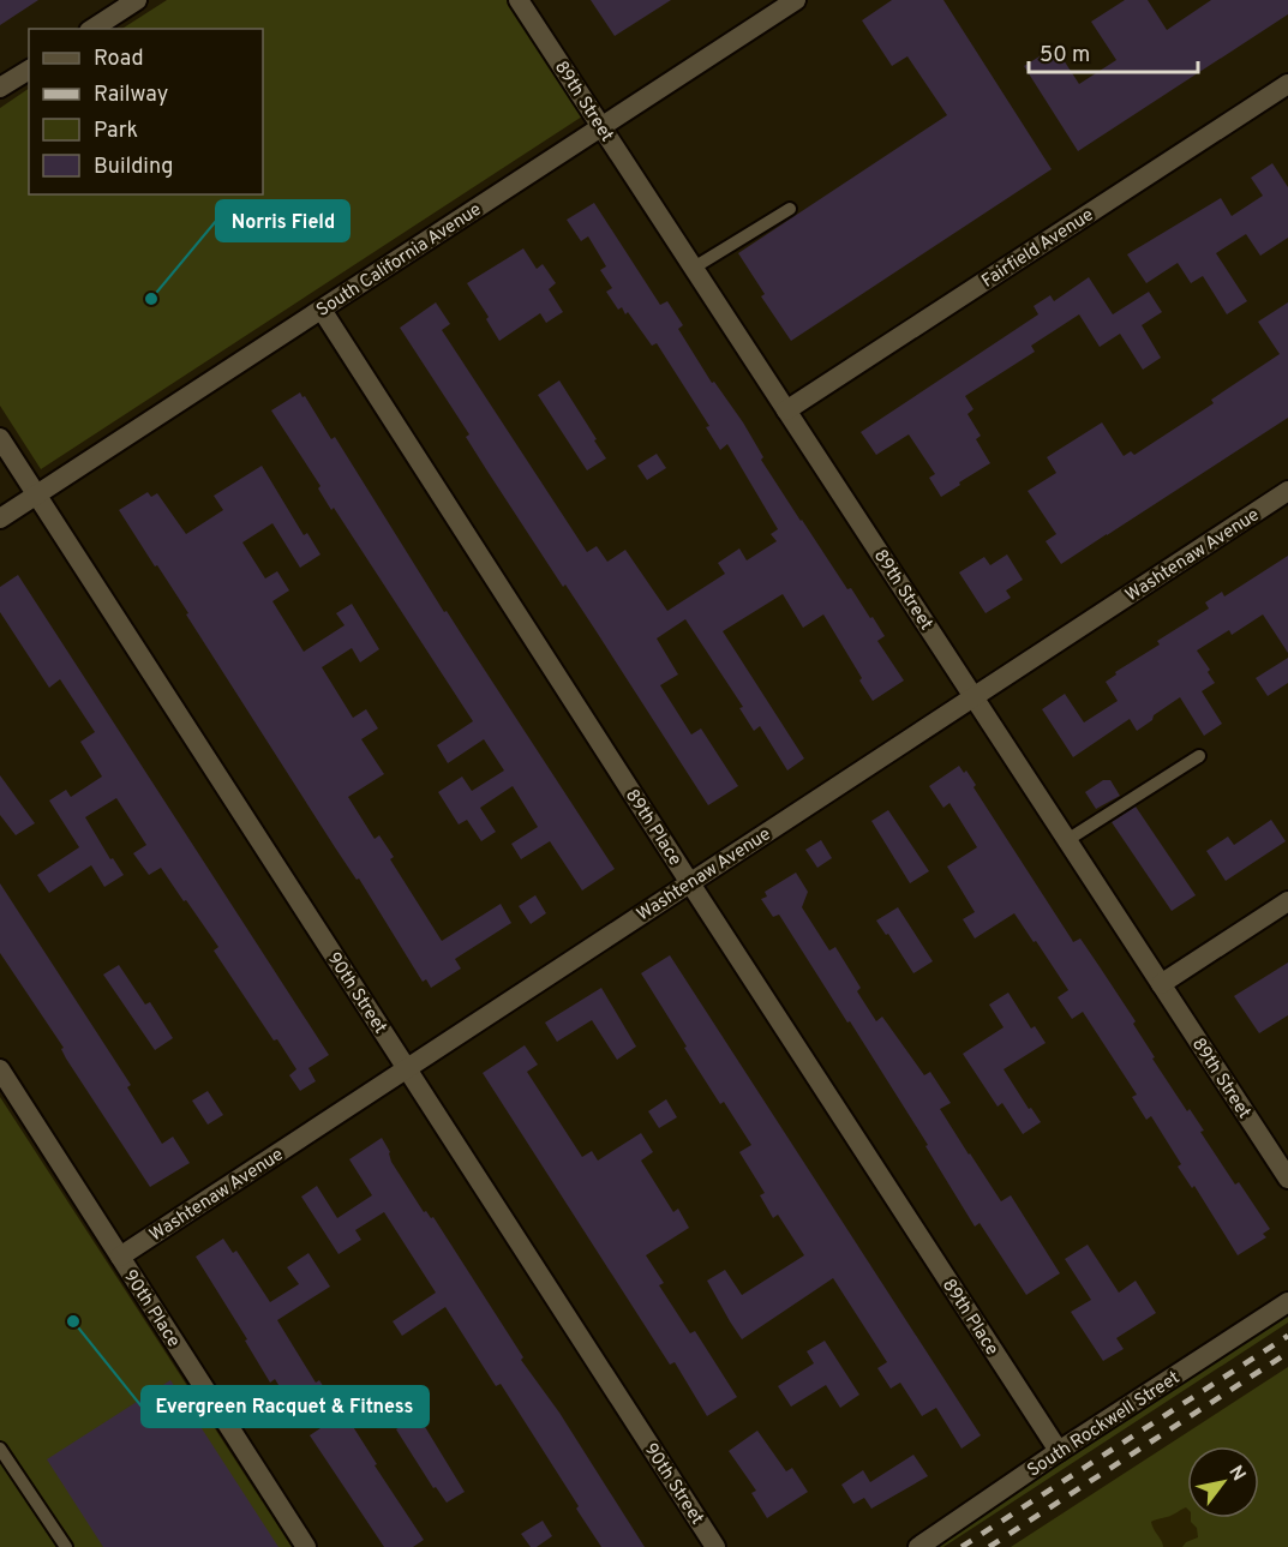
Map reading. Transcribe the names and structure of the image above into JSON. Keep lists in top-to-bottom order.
{
  "streets": {
    "street": [
      "89th Street",
      "Fairfield Avenue",
      "South California Avenue",
      "Washtenaw Avenue",
      "89th Place",
      "90th Street",
      "90th Place",
      "South Rockwell Street"
    ]
  },
  "crossings": [
    ["89th Street", "Fairfield Avenue"],
    ["89th Street", "South California Avenue"],
    ["89th Street", "Washtenaw Avenue"],
    ["South California Avenue", "89th Place"],
    ["South California Avenue", "90th Street"],
    ["Washtenaw Avenue", "89th Place"],
    ["Washtenaw Avenue", "90th Street"],
    ["Washtenaw Avenue", "90th Place"],
    ["89th Place", "South Rockwell Street"]
  ],
  "places": ["Norris Field", "Evergreen Racquet & Fitness"],
  "legend": [
    "Road",
    "Railway",
    "Park",
    "Building"
  ],
  "scale_bar": "50 m",
  "north": "top right"
}
